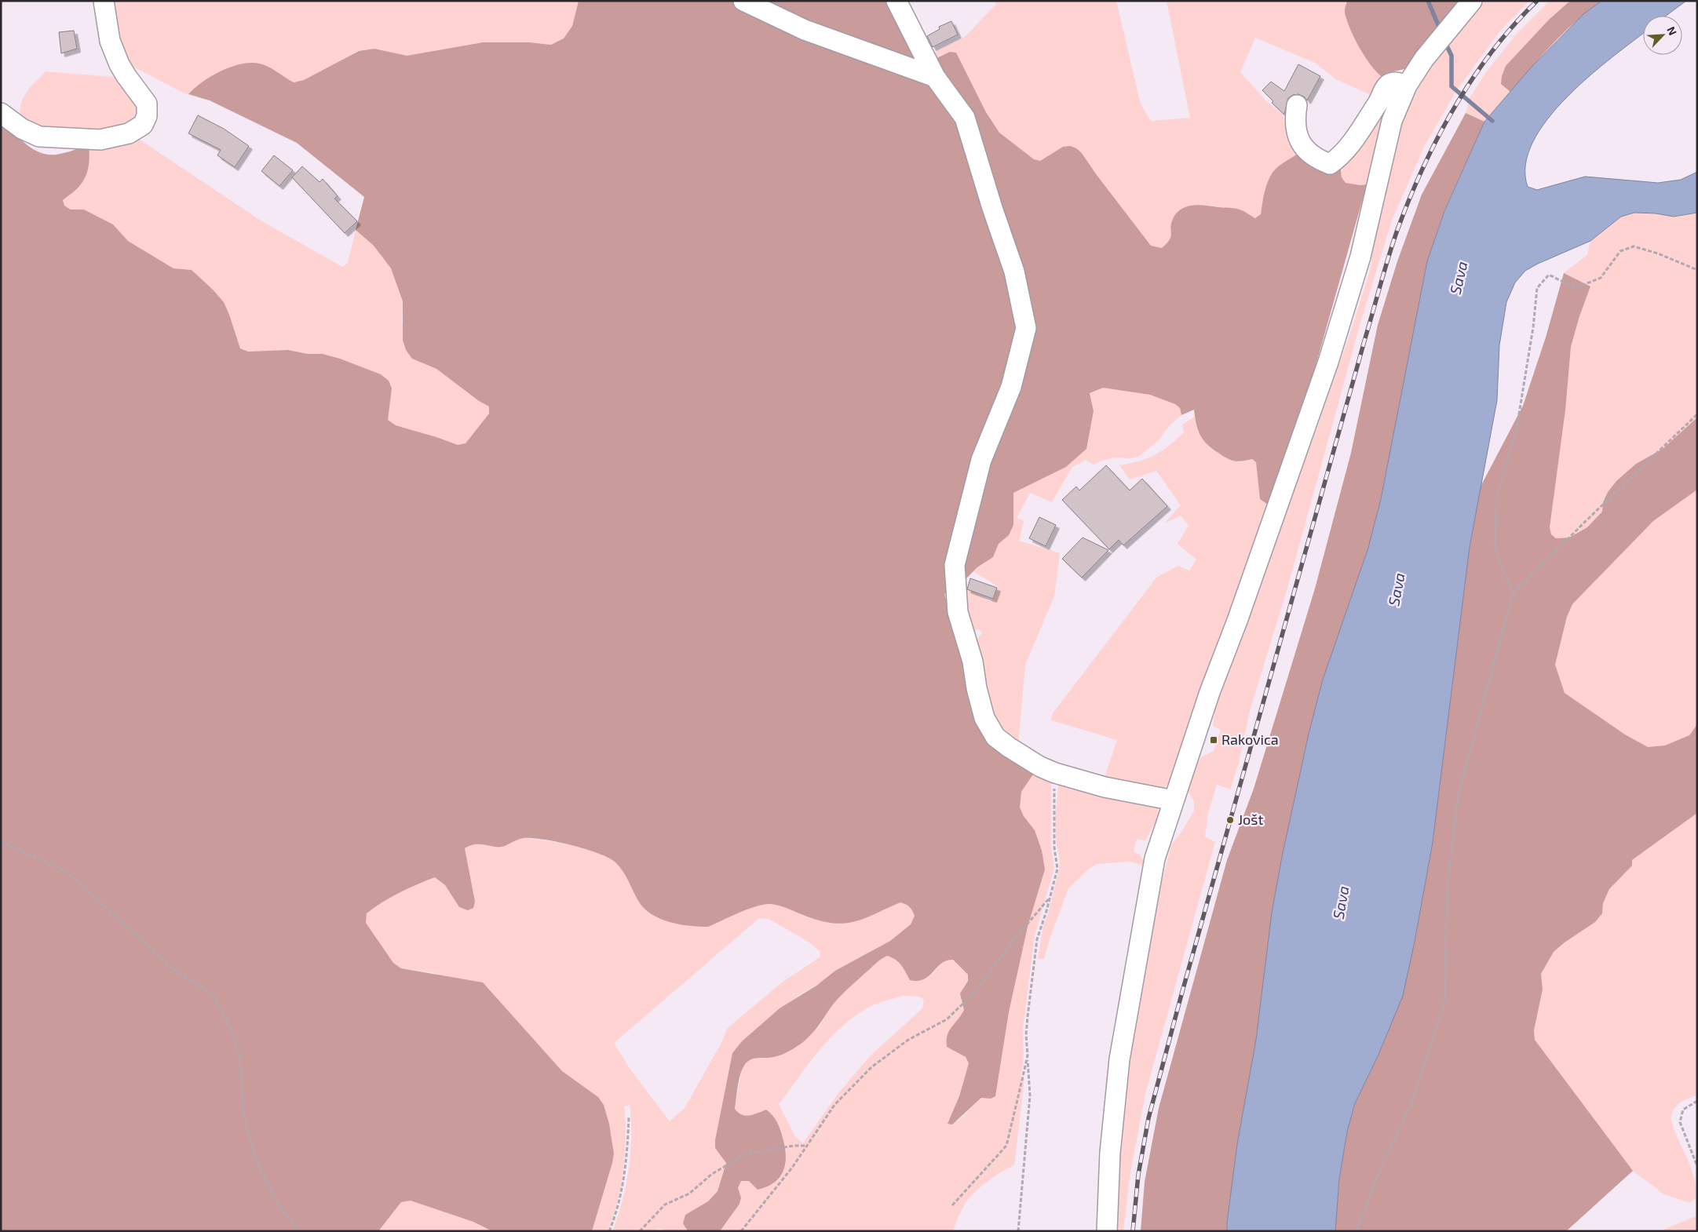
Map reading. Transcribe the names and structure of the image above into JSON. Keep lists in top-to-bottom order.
{
  "water": ["Sava"],
  "places": {
    "transit": ["Rakovica"],
    "other": ["Jošt"]
  },
  "north": "top right"
}
